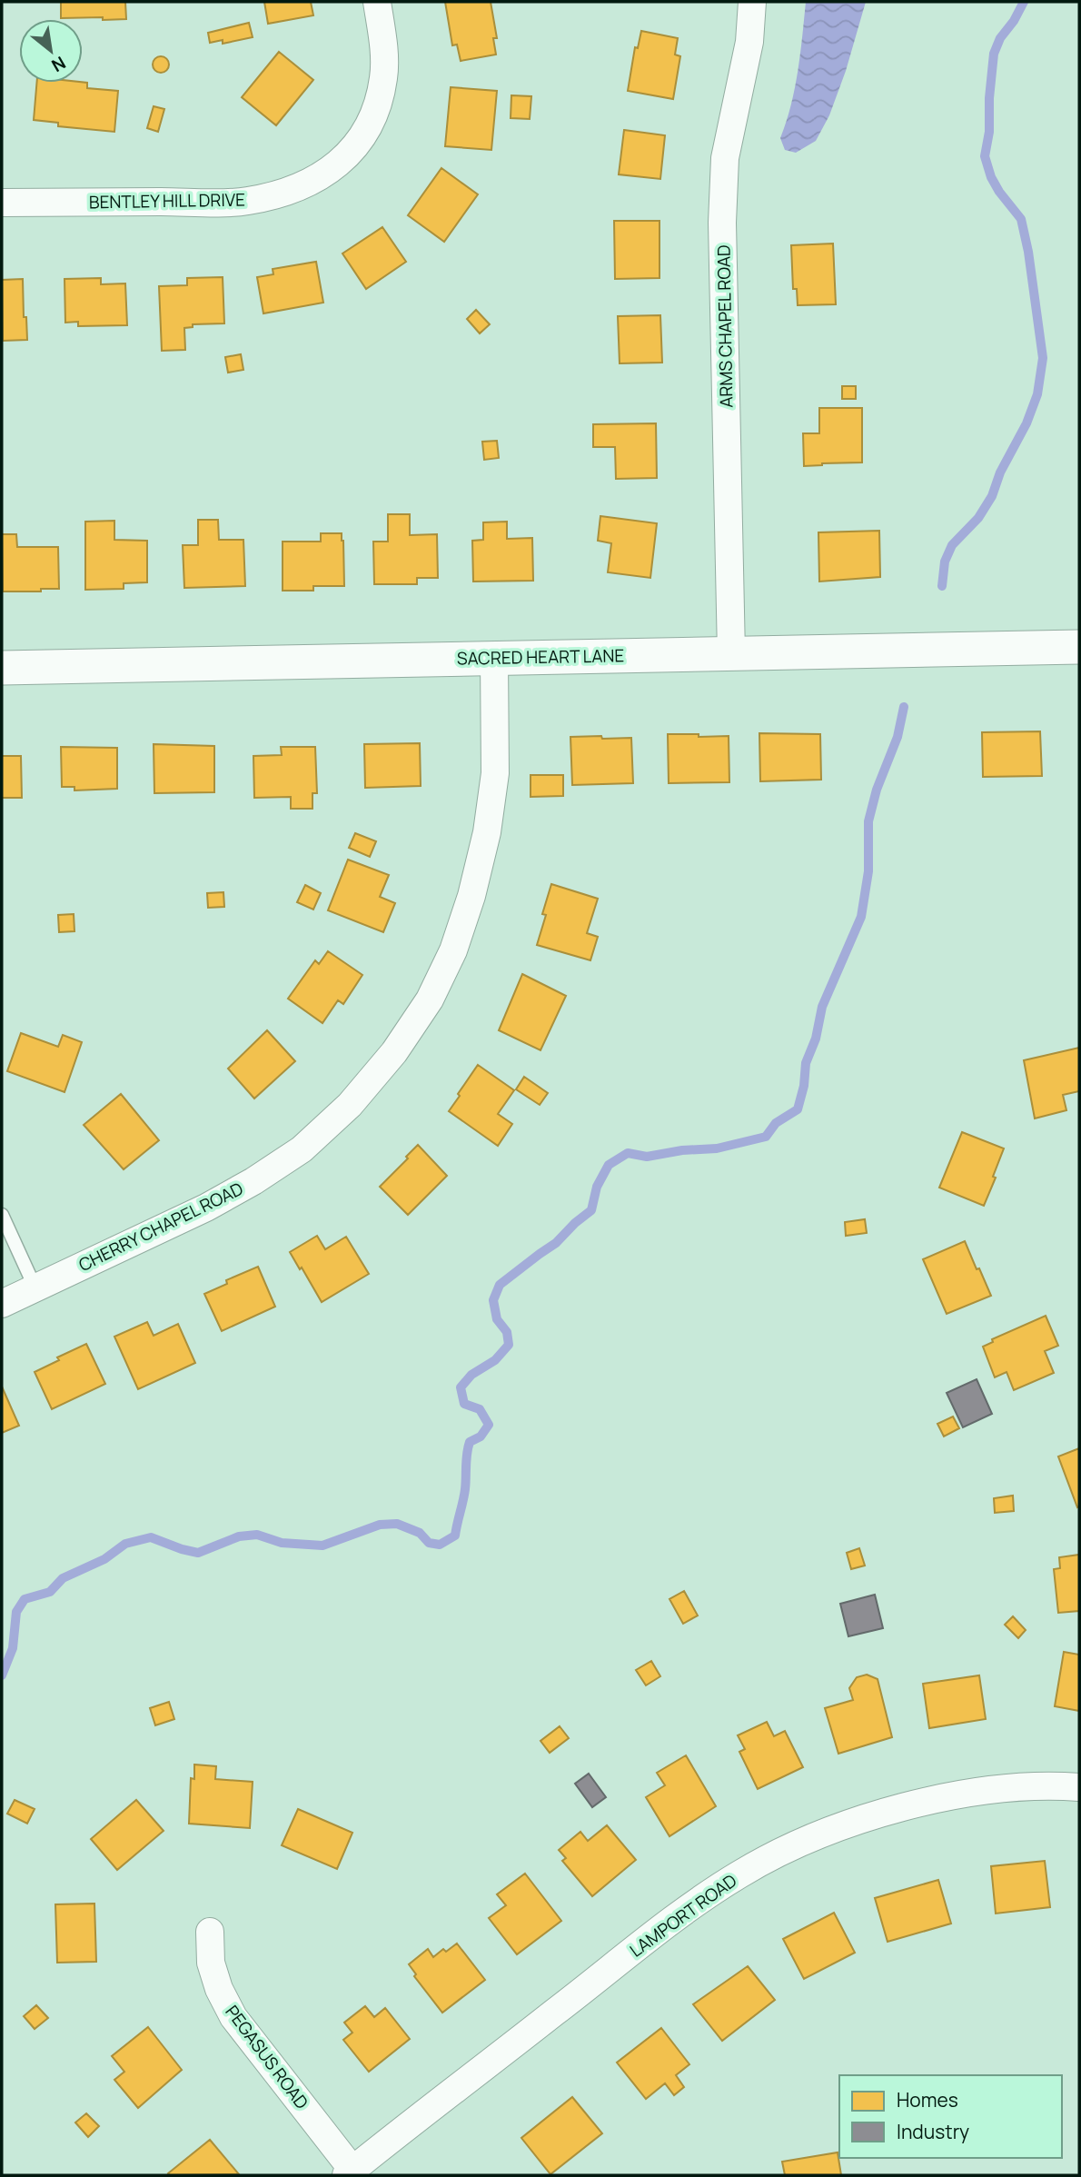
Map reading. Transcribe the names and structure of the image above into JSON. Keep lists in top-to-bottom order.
{
  "streets": {
    "street": [
      "BENTLEY HILL DRIVE",
      "ARMS CHAPEL ROAD",
      "SACRED HEART LANE",
      "CHERRY CHAPEL ROAD",
      "LAMPORT ROAD",
      "PEGASUS ROAD"
    ]
  },
  "crossings": [
    ["ARMS CHAPEL ROAD", "SACRED HEART LANE"],
    ["SACRED HEART LANE", "CHERRY CHAPEL ROAD"],
    ["LAMPORT ROAD", "PEGASUS ROAD"]
  ],
  "legend": ["Homes", "Industry"],
  "north": "bottom right"
}
